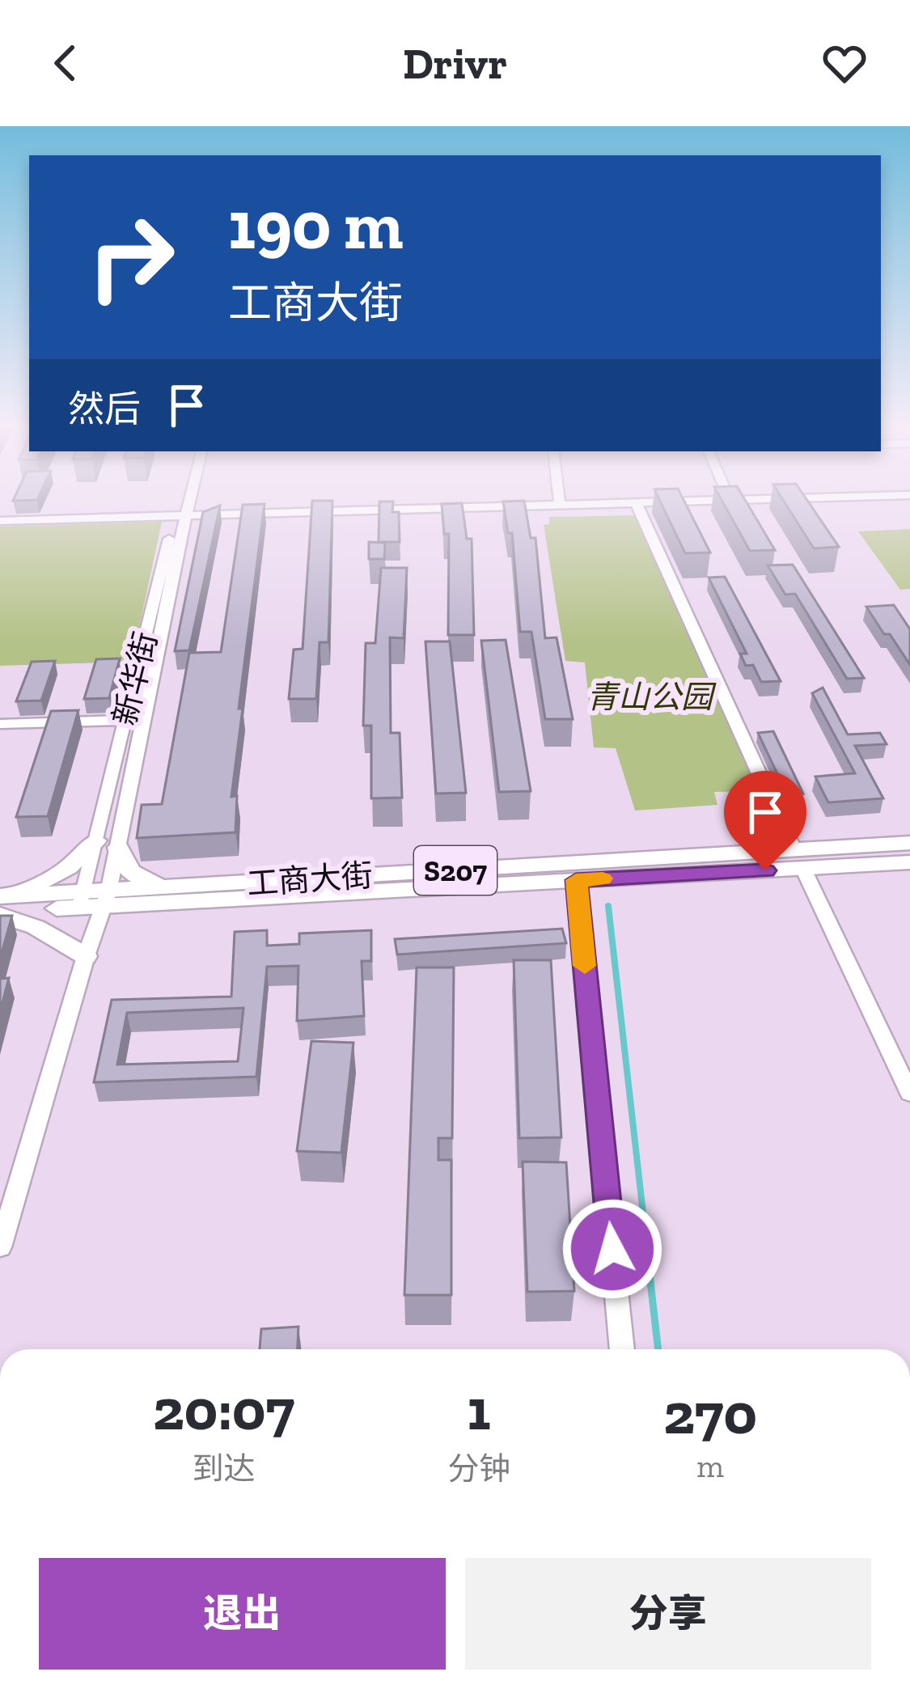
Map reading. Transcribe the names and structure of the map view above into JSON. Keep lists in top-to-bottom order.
{
  "streets": {
    "main road": ["S207", "工商大街"],
    "street": ["新华街"]
  },
  "crossings": [
    ["新华街", "工商大街"]
  ],
  "parks": ["青山公园"],
  "page": {
    "header": "Drivr",
    "turn": ["190 m", "工商大街"],
    "then": "然后",
    "eta": [
      "20:07",
      "到达",
      "1",
      "分钟",
      "270",
      "m"
    ],
    "buttons": ["退出", "分享"]
  }
}
